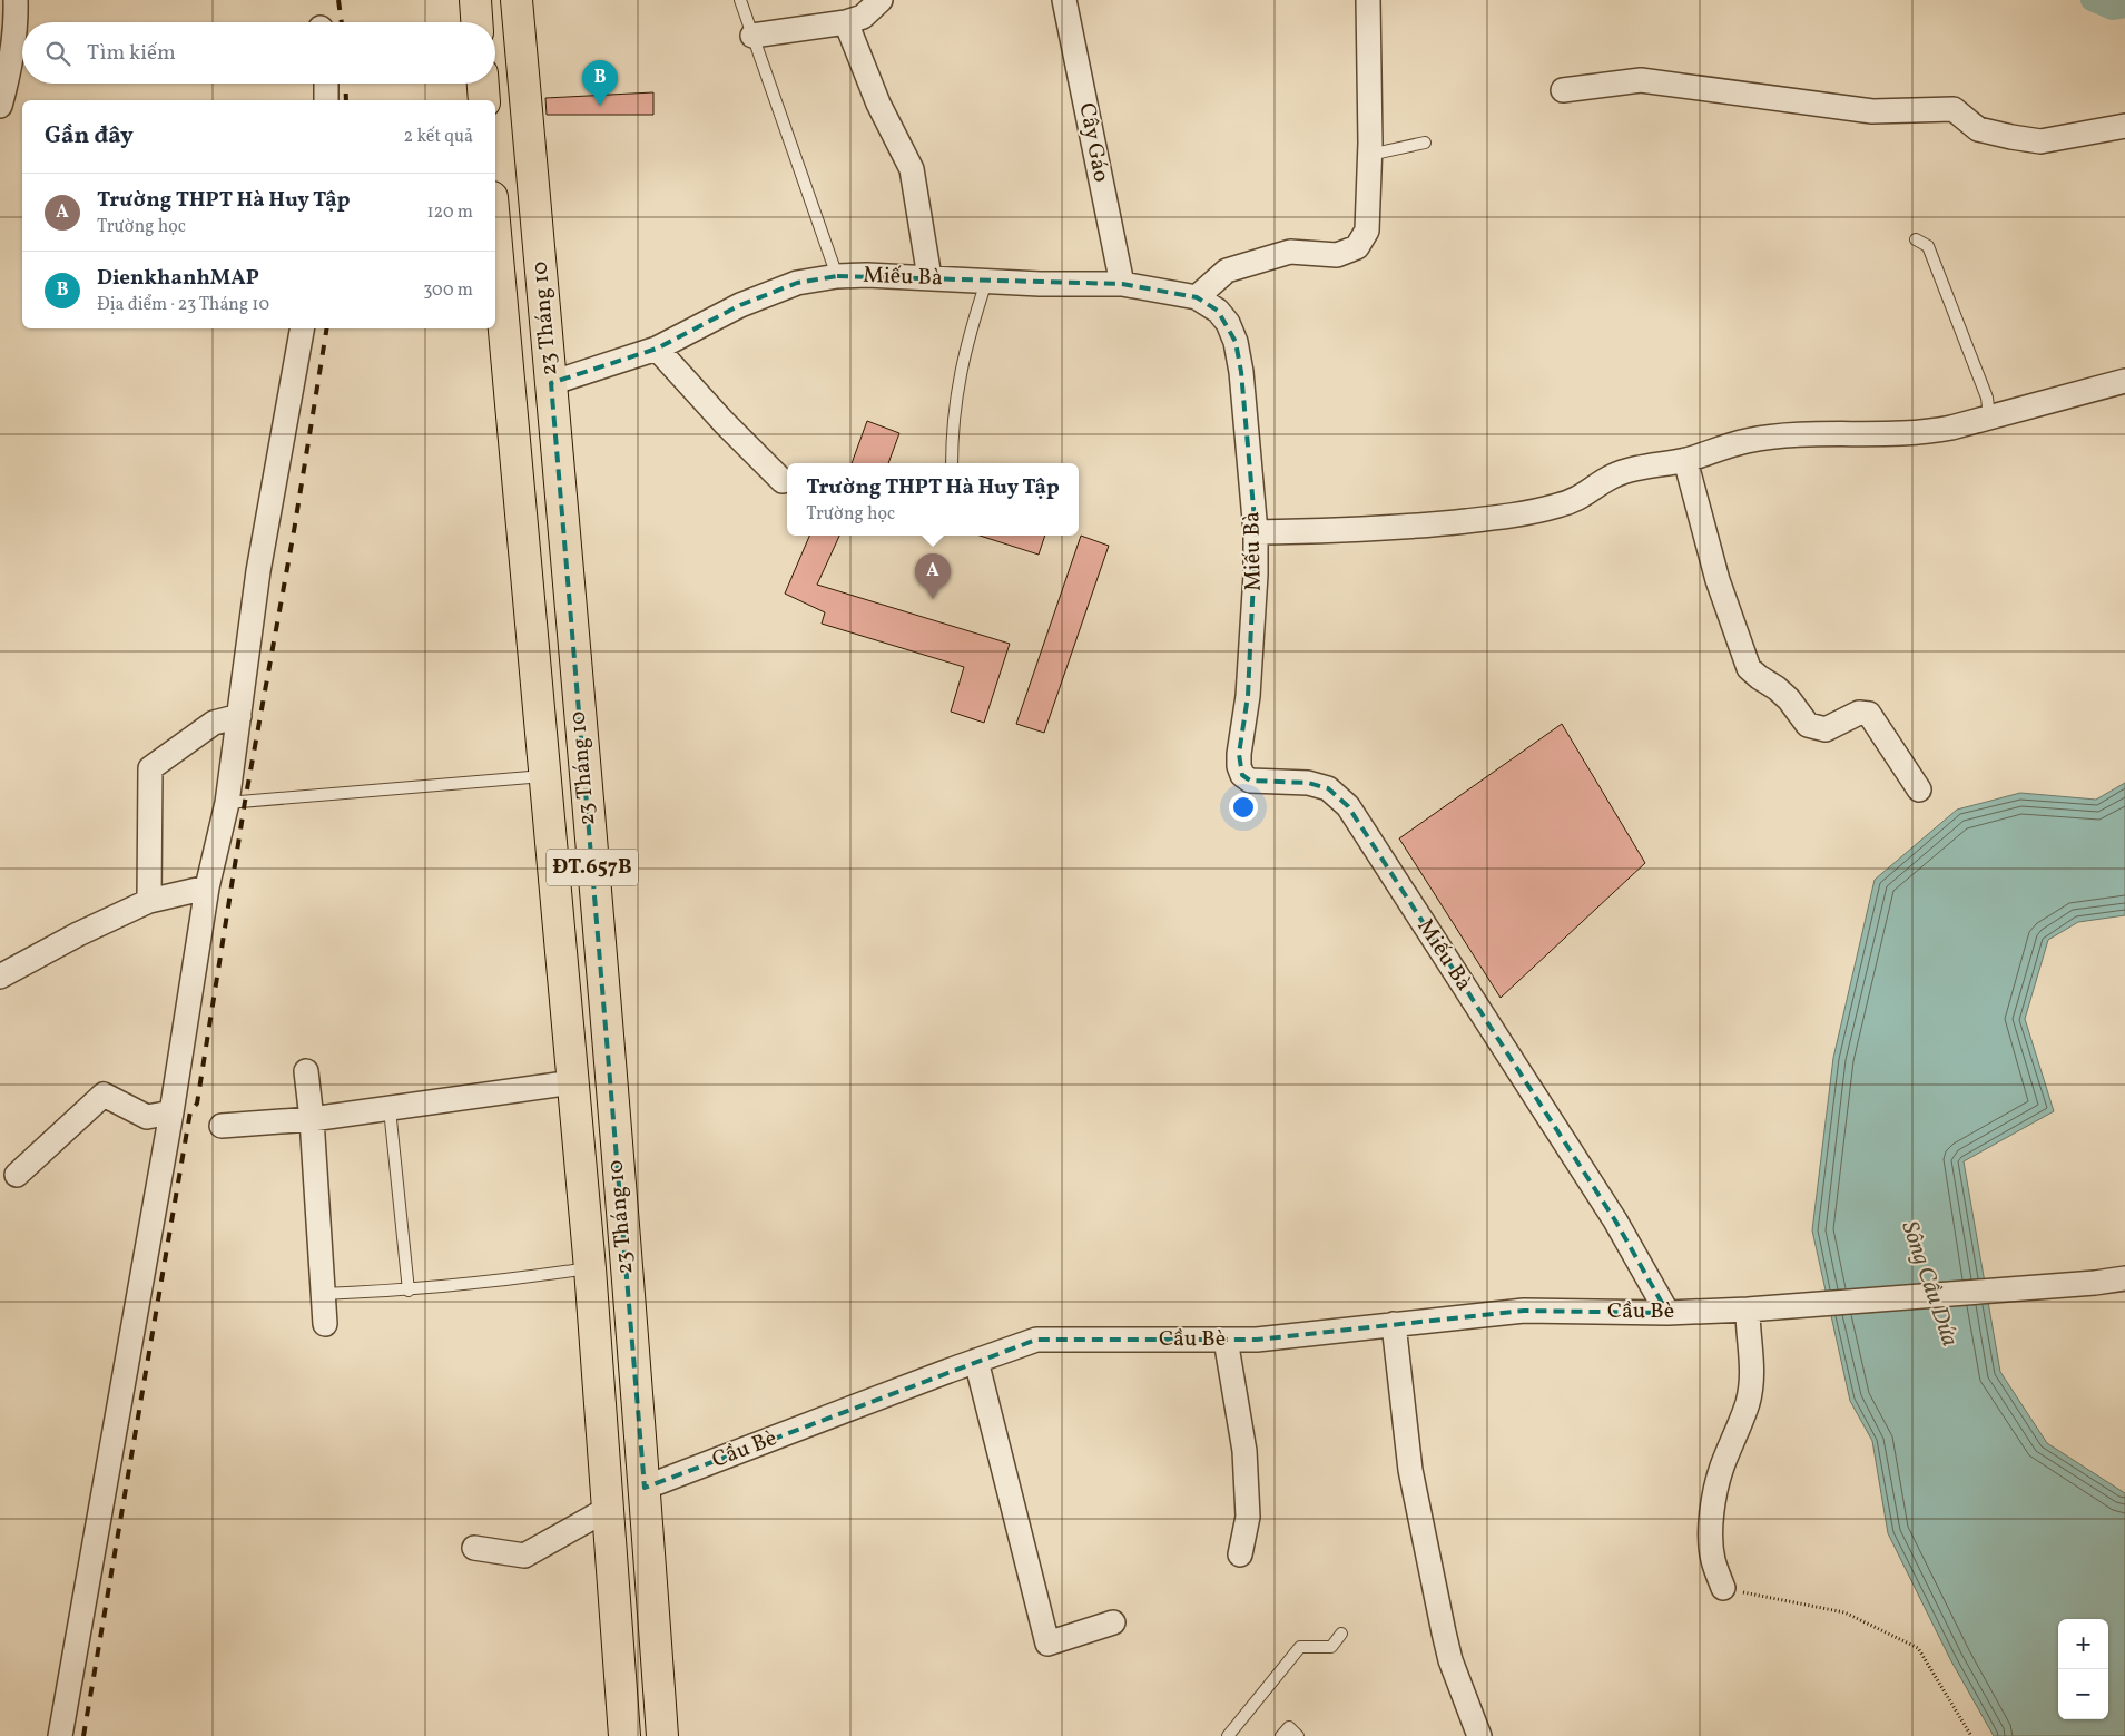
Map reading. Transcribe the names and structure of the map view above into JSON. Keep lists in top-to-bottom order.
{
  "streets": {
    "main road": ["23 Tháng 10", "ĐT.657B"],
    "street": ["Cây Gáo", "Miếu Bà", "Cầu Bè"]
  },
  "crossings": [
    ["Cây Gáo", "Miếu Bà"],
    ["Miếu Bà", "23 Tháng 10"],
    ["Miếu Bà", "Cầu Bè"],
    ["23 Tháng 10", "Cầu Bè"]
  ],
  "water": ["Sông Cầu Dứa"],
  "page": {
    "search": "Tìm kiếm",
    "pins": ["B", "A"],
    "heading": ["Gần đây", "2 kết quả"],
    "list": [
      {
        "mark": "A",
        "name": "Trường THPT Hà Huy Tập",
        "note": "Trường học",
        "value": "120 m"
      },
      {
        "mark": "B",
        "name": "DienkhanhMAP",
        "note": "Địa điểm · 23 Tháng 10",
        "value": "300 m"
      }
    ],
    "popup": ["Trường THPT Hà Huy Tập", "Trường học"],
    "map_buttons": ["+", "−"]
  }
}
